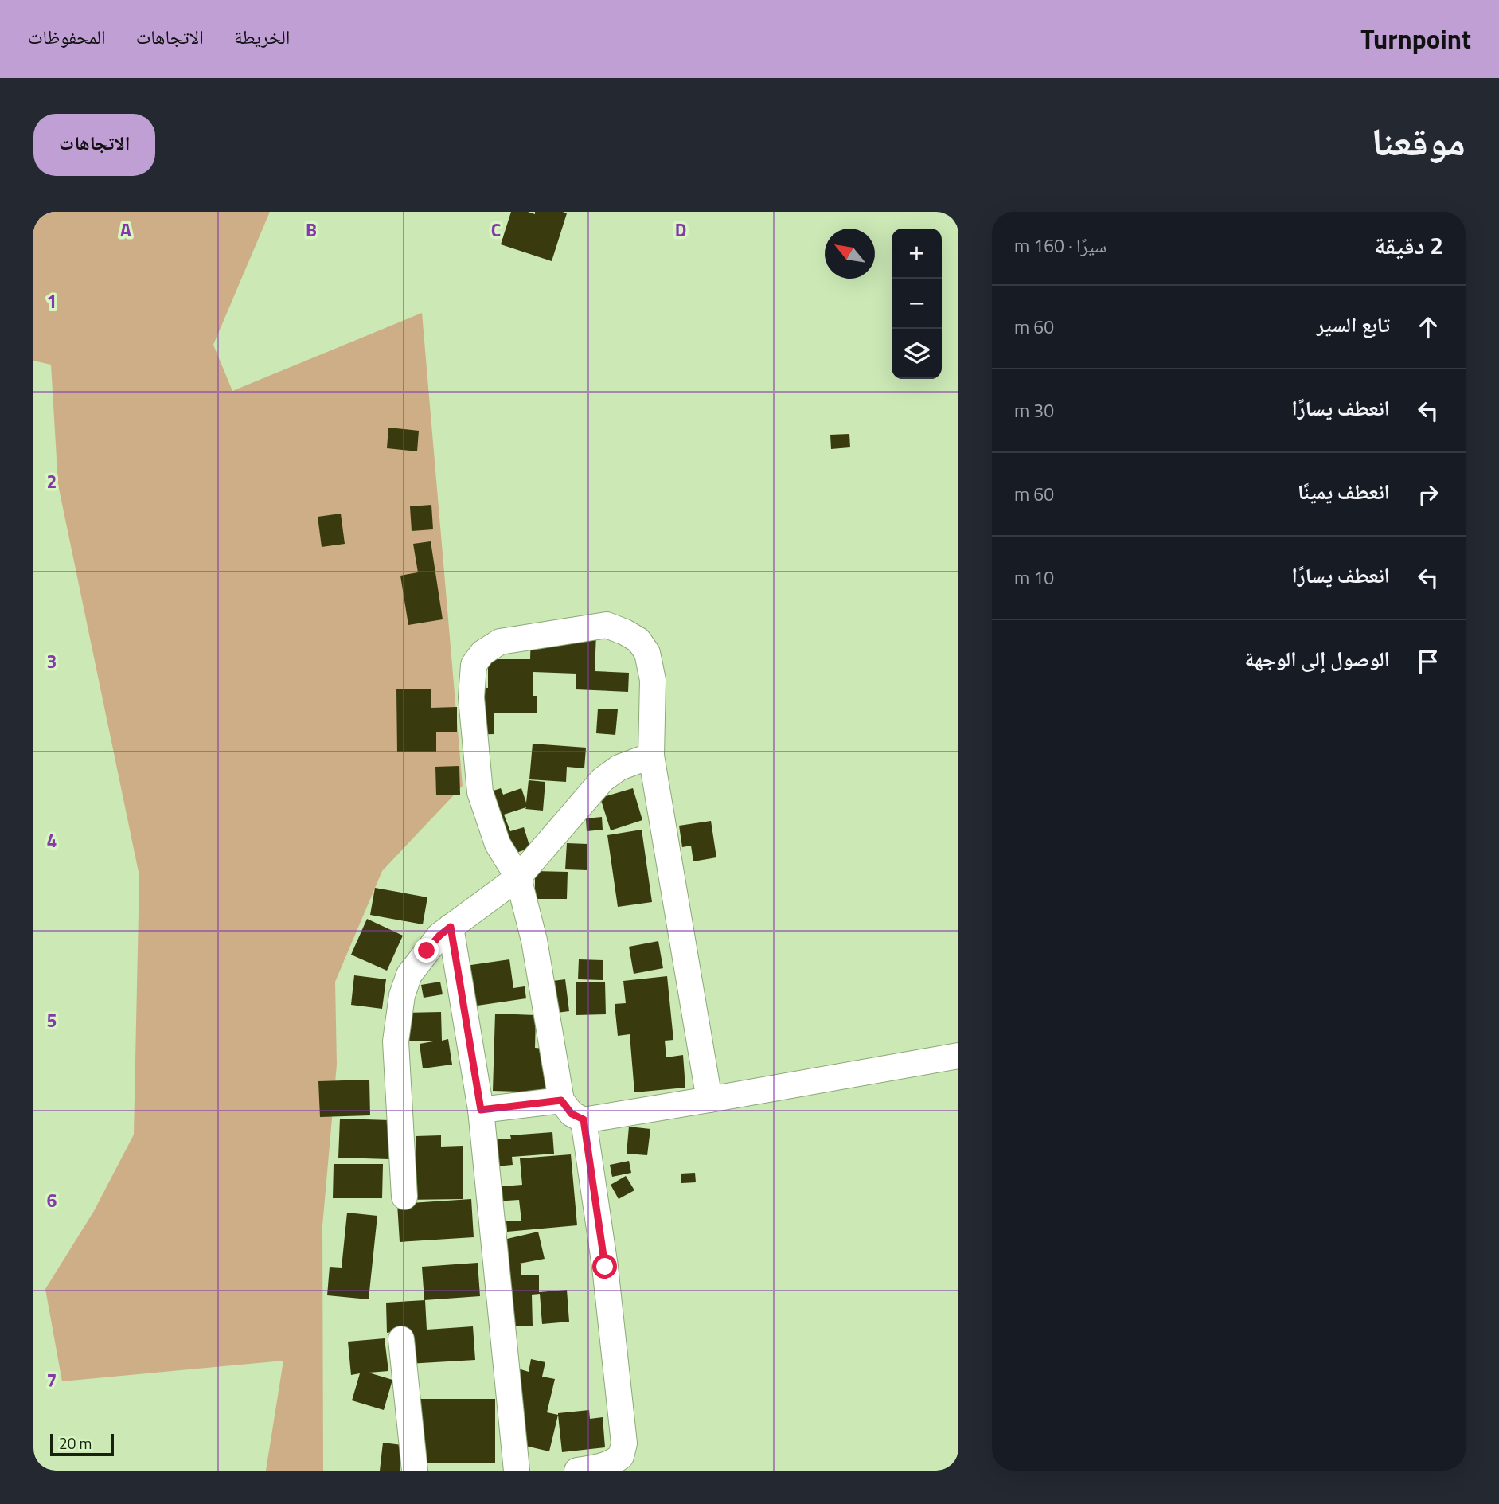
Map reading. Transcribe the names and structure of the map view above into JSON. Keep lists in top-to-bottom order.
{
  "scale_bar": "20 m",
  "north": "top left",
  "page": {
    "header": "Turnpoint",
    "nav": ["الخريطة", "الاتجاهات", "المحفوظات"],
    "title": "موقعنا",
    "buttons": "الاتجاهات",
    "heading": ["2 دقيقة", "سيرًا · 160 m"],
    "map_buttons": ["+", "−"],
    "list": [
      ["تابع السير", "60 m"],
      ["انعطف يسارًا", "30 m"],
      ["انعطف يمينًا", "60 m"],
      ["انعطف يسارًا", "10 m"],
      "الوصول إلى الوجهة"
    ],
    "scale": "20 m"
  },
  "grid": {
    "columns": [
      "A",
      "B",
      "C",
      "D"
    ],
    "rows": [
      "1",
      "2",
      "3",
      "4",
      "5",
      "6",
      "7"
    ]
  }
}
